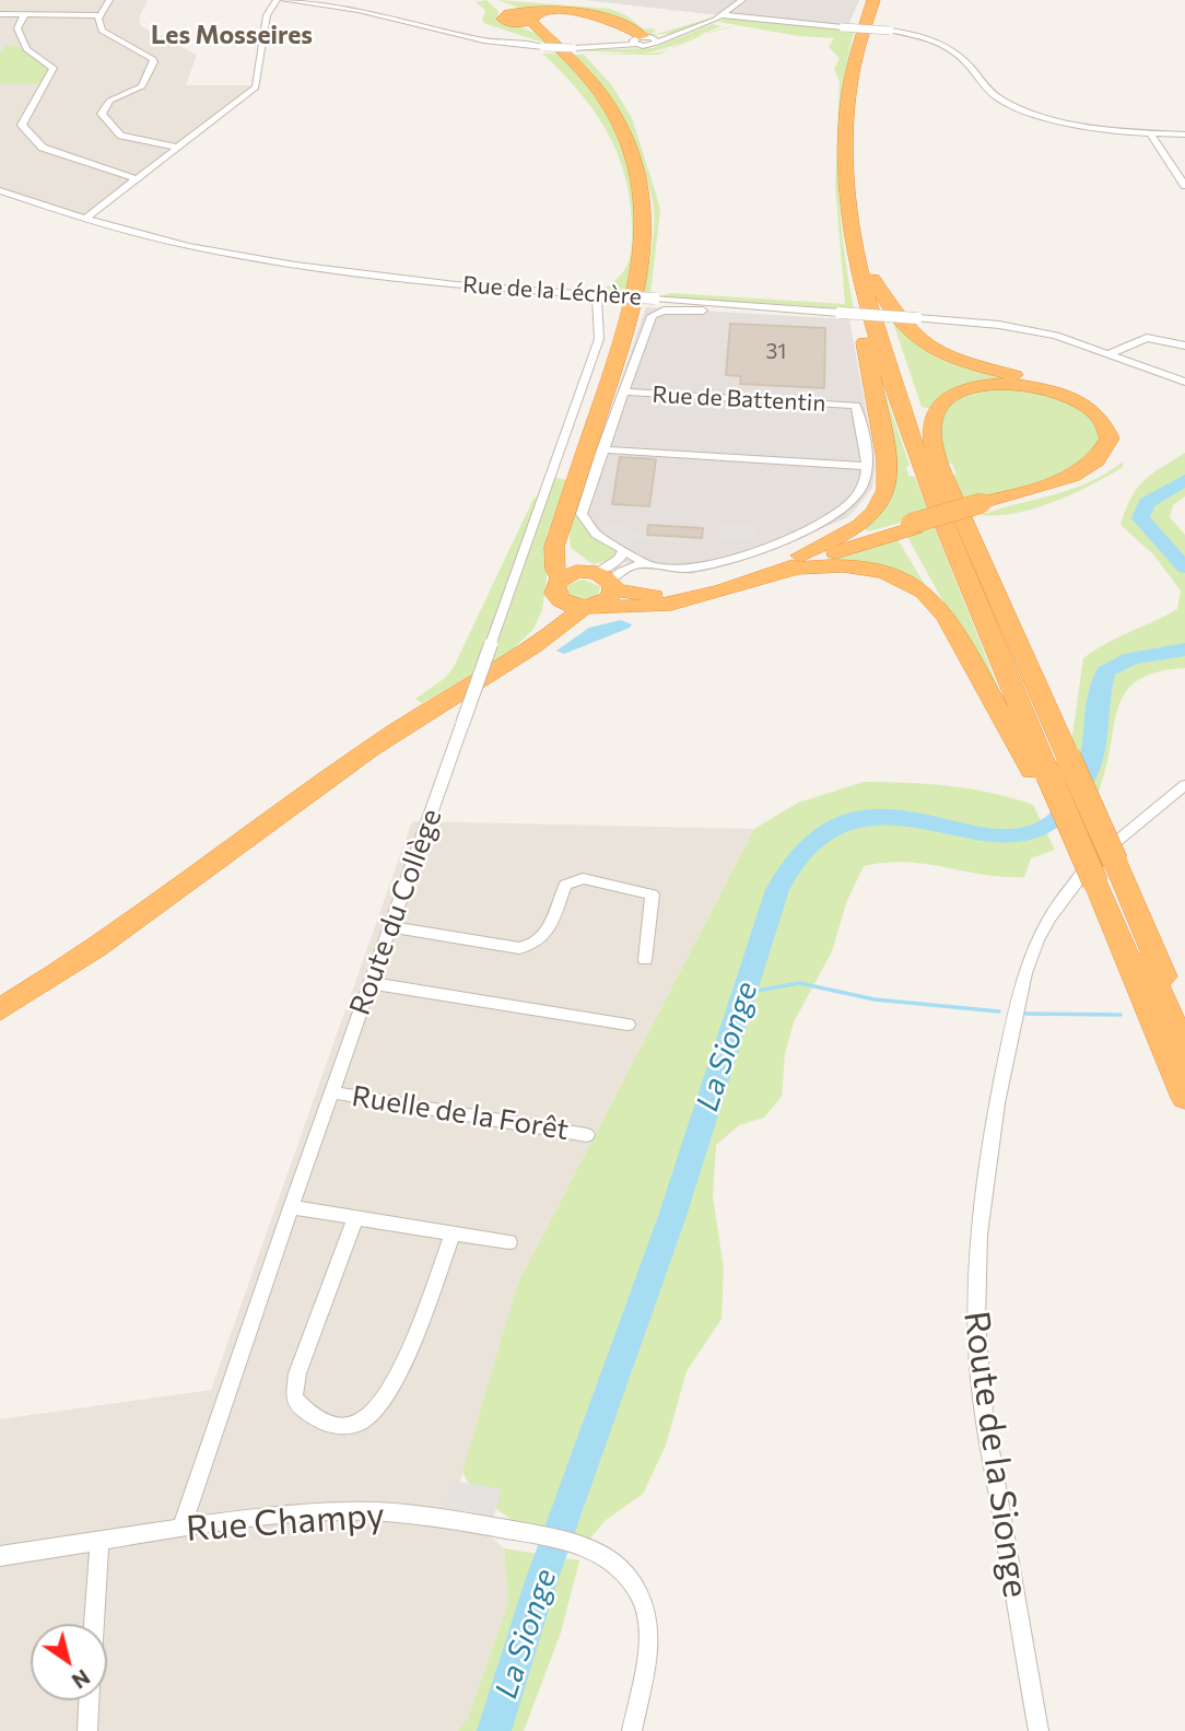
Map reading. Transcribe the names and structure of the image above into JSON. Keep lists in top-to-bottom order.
{
  "streets": {
    "street": [
      "Rue de la Léchère",
      "Rue de Battentin",
      "Route du Collège",
      "Ruelle de la Forêt",
      "Route de la Sionge",
      "Rue Champy"
    ]
  },
  "crossings": [
    ["Rue de la Léchère", "Route du Collège"],
    ["Route du Collège", "Ruelle de la Forêt"],
    ["Route du Collège", "Rue Champy"]
  ],
  "districts": ["Les Mosseires"],
  "water": ["La Sionge"],
  "house_numbers": ["31"],
  "north": "bottom right"
}
